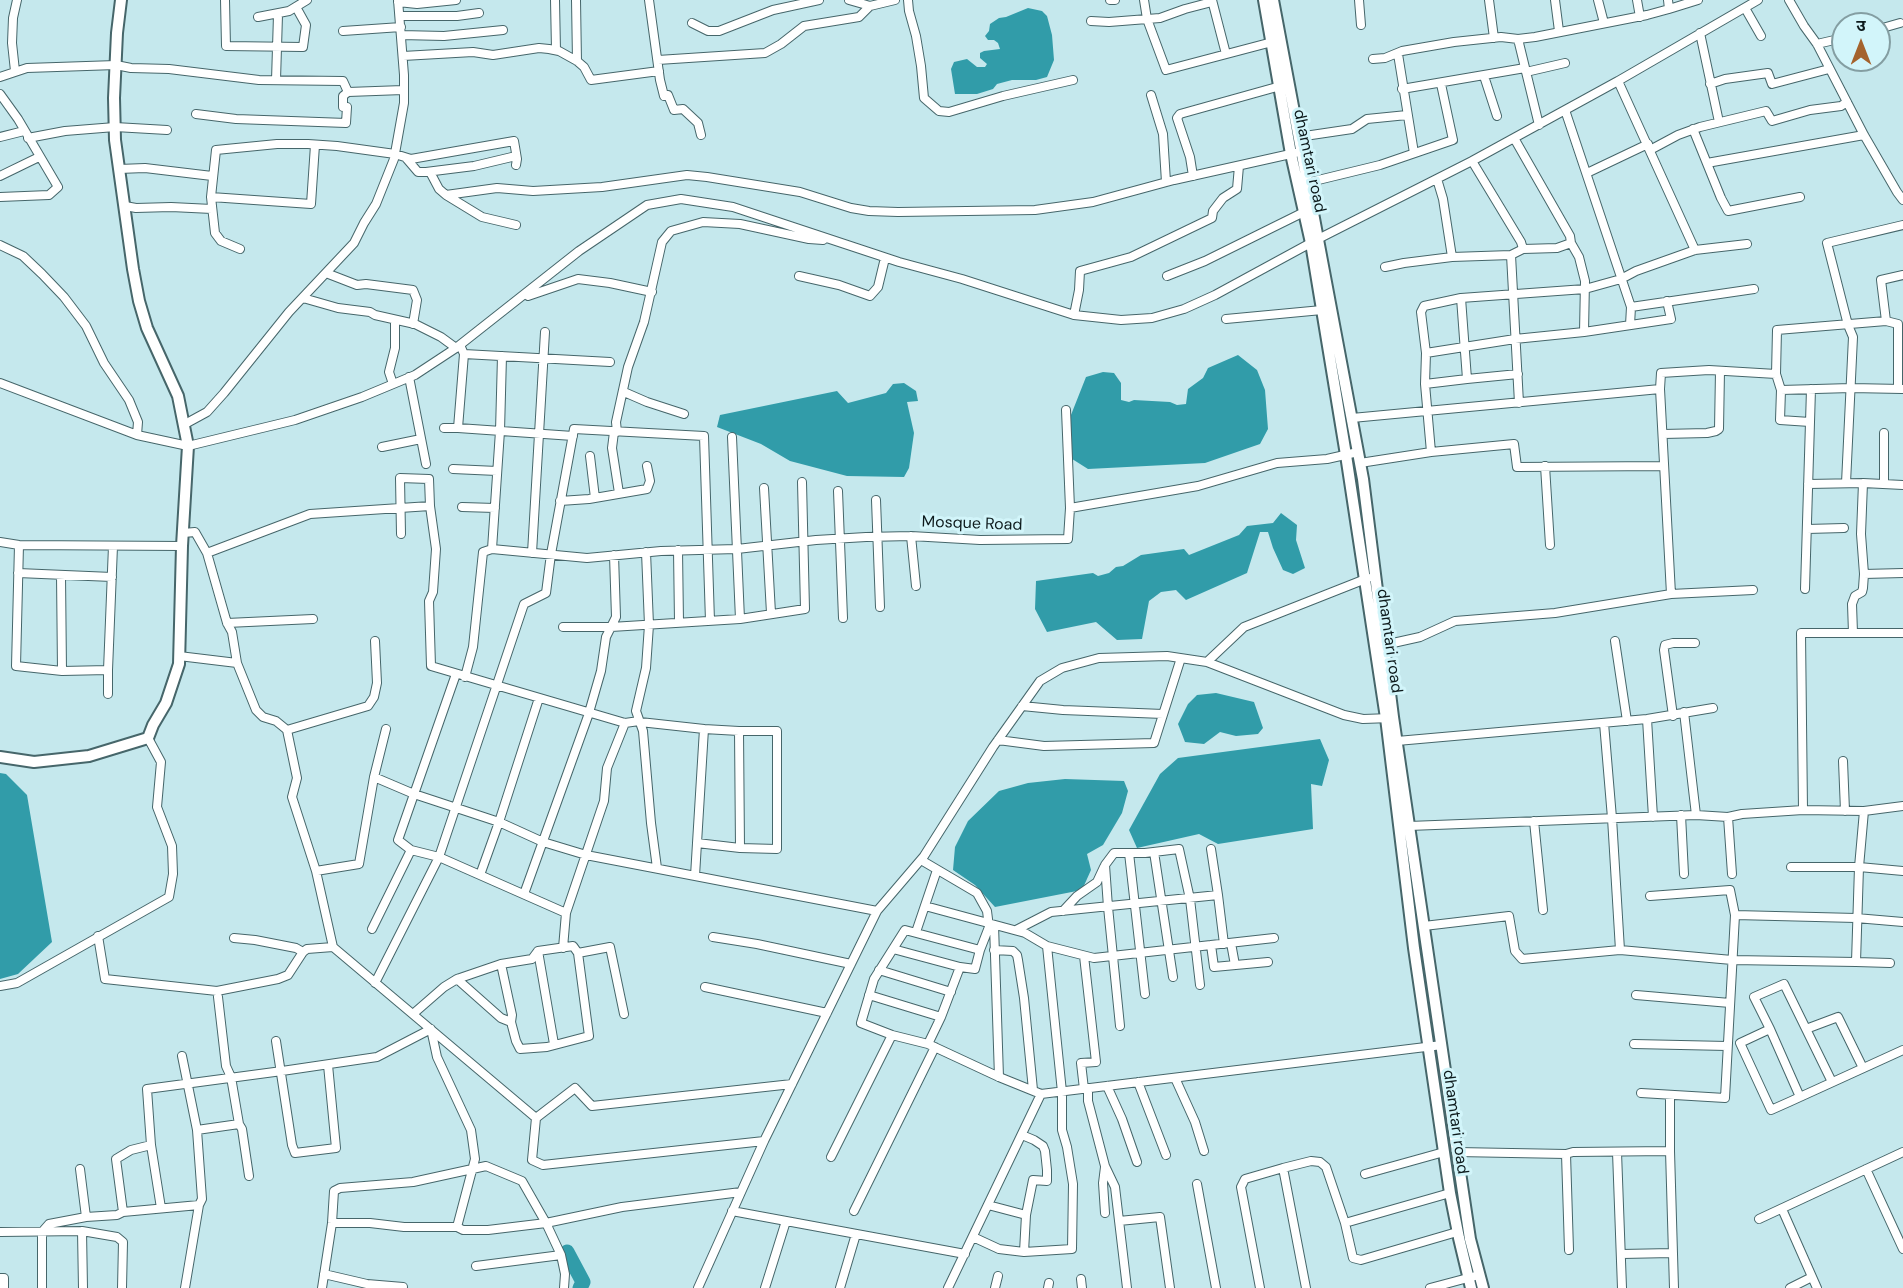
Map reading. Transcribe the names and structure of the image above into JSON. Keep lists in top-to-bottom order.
{
  "streets": {
    "main road": ["dhamtari road"],
    "street": ["Mosque Road"]
  },
  "north": "top"
}
